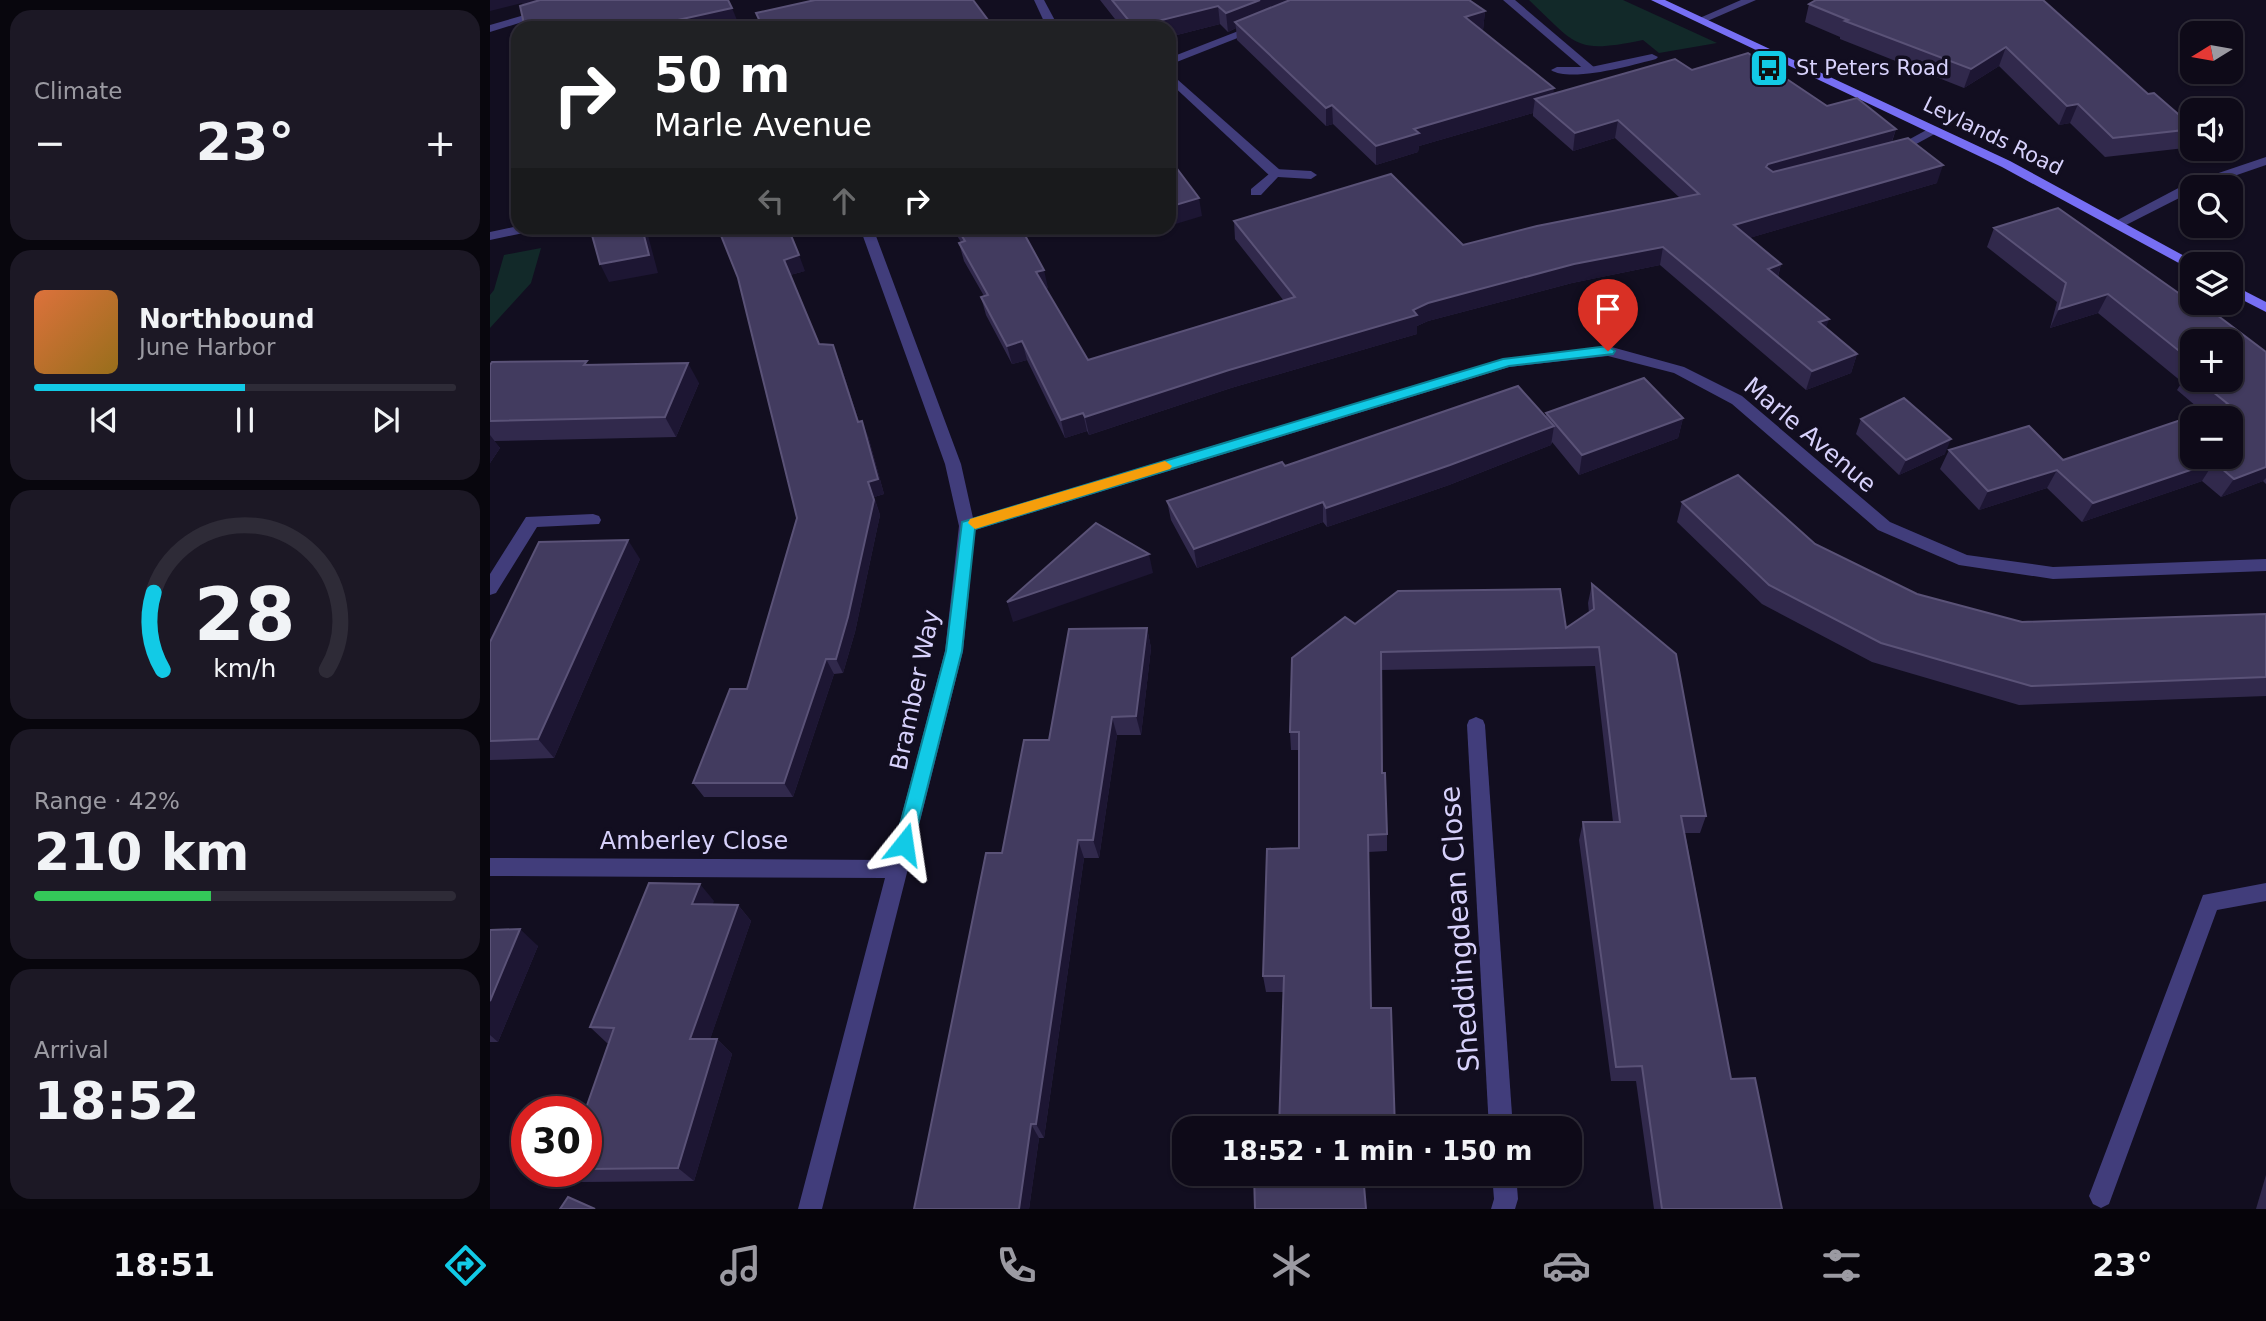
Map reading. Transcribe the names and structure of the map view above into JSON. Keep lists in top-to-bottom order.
{
  "streets": {
    "street": [
      "Leylands Road",
      "Marle Avenue",
      "Bramber Way",
      "Amberley Close",
      "Sheddingdean Close"
    ]
  },
  "crossings": [
    ["Marle Avenue", "Bramber Way"],
    ["Bramber Way", "Amberley Close"]
  ],
  "places": {
    "bus stop": ["St Peters Road"]
  },
  "north": "left",
  "page": {
    "tile": [
      "Climate",
      ["Range · 42%", "210 km"],
      ["Arrival", "18:52"]
    ],
    "map_buttons": ["+", "−"],
    "turn": ["50 m", "Marle Avenue"],
    "heat": ["−", "23°", "+"],
    "song": ["Northbound", "June Harbor"],
    "limit": "30",
    "trip": "18:52 · 1 min · 150 m",
    "tabs": ["18:51", "23°"],
    "gauge": ["28", "km/h"]
  }
}
